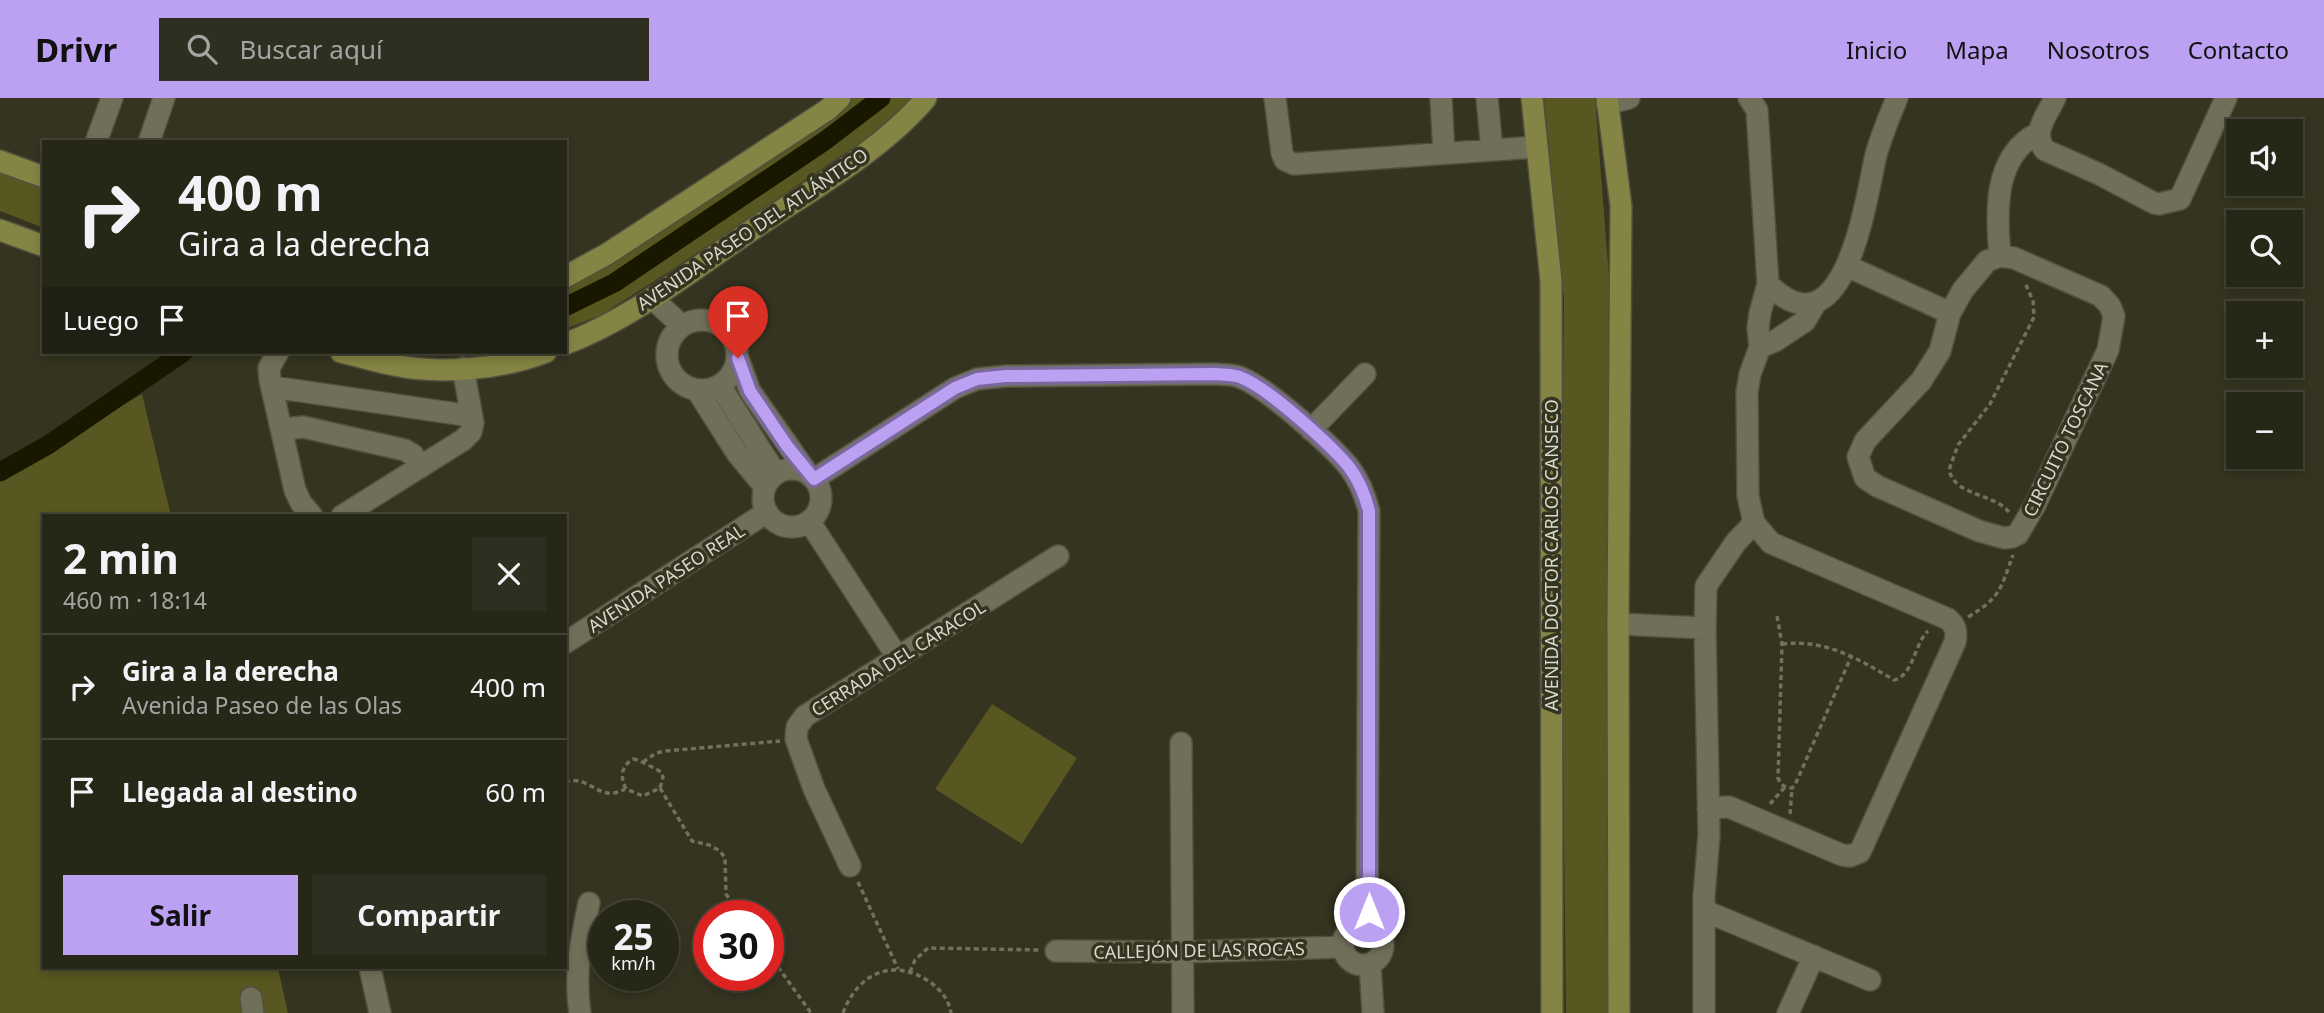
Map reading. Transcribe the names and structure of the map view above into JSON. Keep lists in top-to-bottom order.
{
  "streets": {
    "main road": ["AVENIDA PASEO DEL ATLÁNTICO", "AVENIDA DOCTOR CARLOS CANSECO"],
    "street": [
      "CIRCUITO TOSCANA",
      "AVENIDA PASEO REAL",
      "CERRADA DEL CARACOL",
      "CALLEJÓN DE LAS ROCAS"
    ]
  },
  "page": {
    "header": "Drivr",
    "search": "Buscar aquí",
    "nav": [
      "Inicio",
      "Mapa",
      "Nosotros",
      "Contacto"
    ],
    "map_buttons": ["+", "−"],
    "turn": ["400 m", "Gira a la derecha"],
    "then": "Luego",
    "heading": ["2 min", "460 m · 18:14"],
    "list": [
      {
        "name": "Gira a la derecha",
        "note": "Avenida Paseo de las Olas",
        "value": "400 m"
      },
      {
        "name": "Llegada al destino",
        "value": "60 m"
      }
    ],
    "buttons": ["Salir", "Compartir"],
    "speed": "25 km/h",
    "limit": "30"
  }
}
